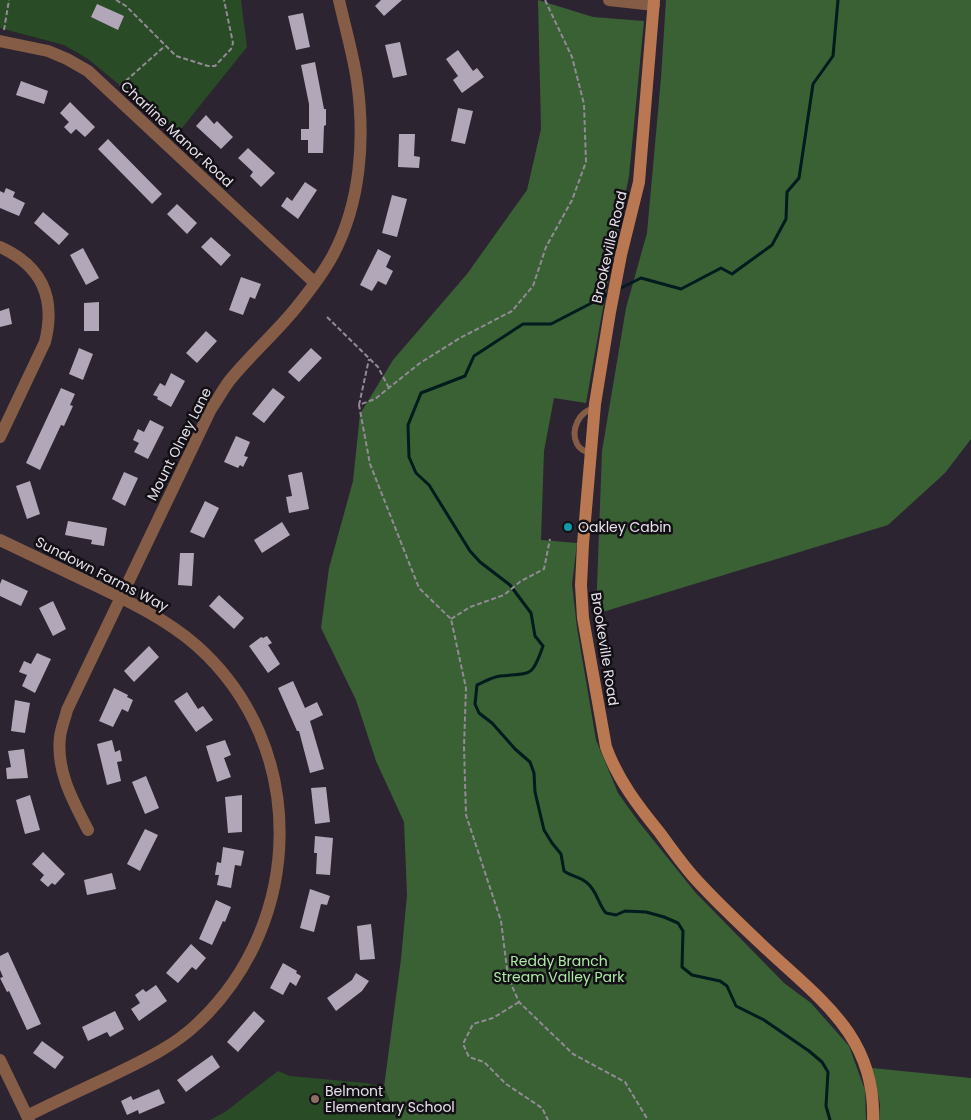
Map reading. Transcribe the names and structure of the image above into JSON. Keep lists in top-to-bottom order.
{
  "streets": {
    "street": [
      "Charline Manor Road",
      "Brookeville Road",
      "Mount Olney Lane",
      "Sundown Farms Way"
    ]
  },
  "crossings": [
    ["Charline Manor Road", "Mount Olney Lane"],
    ["Mount Olney Lane", "Sundown Farms Way"]
  ],
  "parks": ["Reddy Branch Stream Valley Park"],
  "places": ["Oakley Cabin", "Belmont Elementary School"]
}
